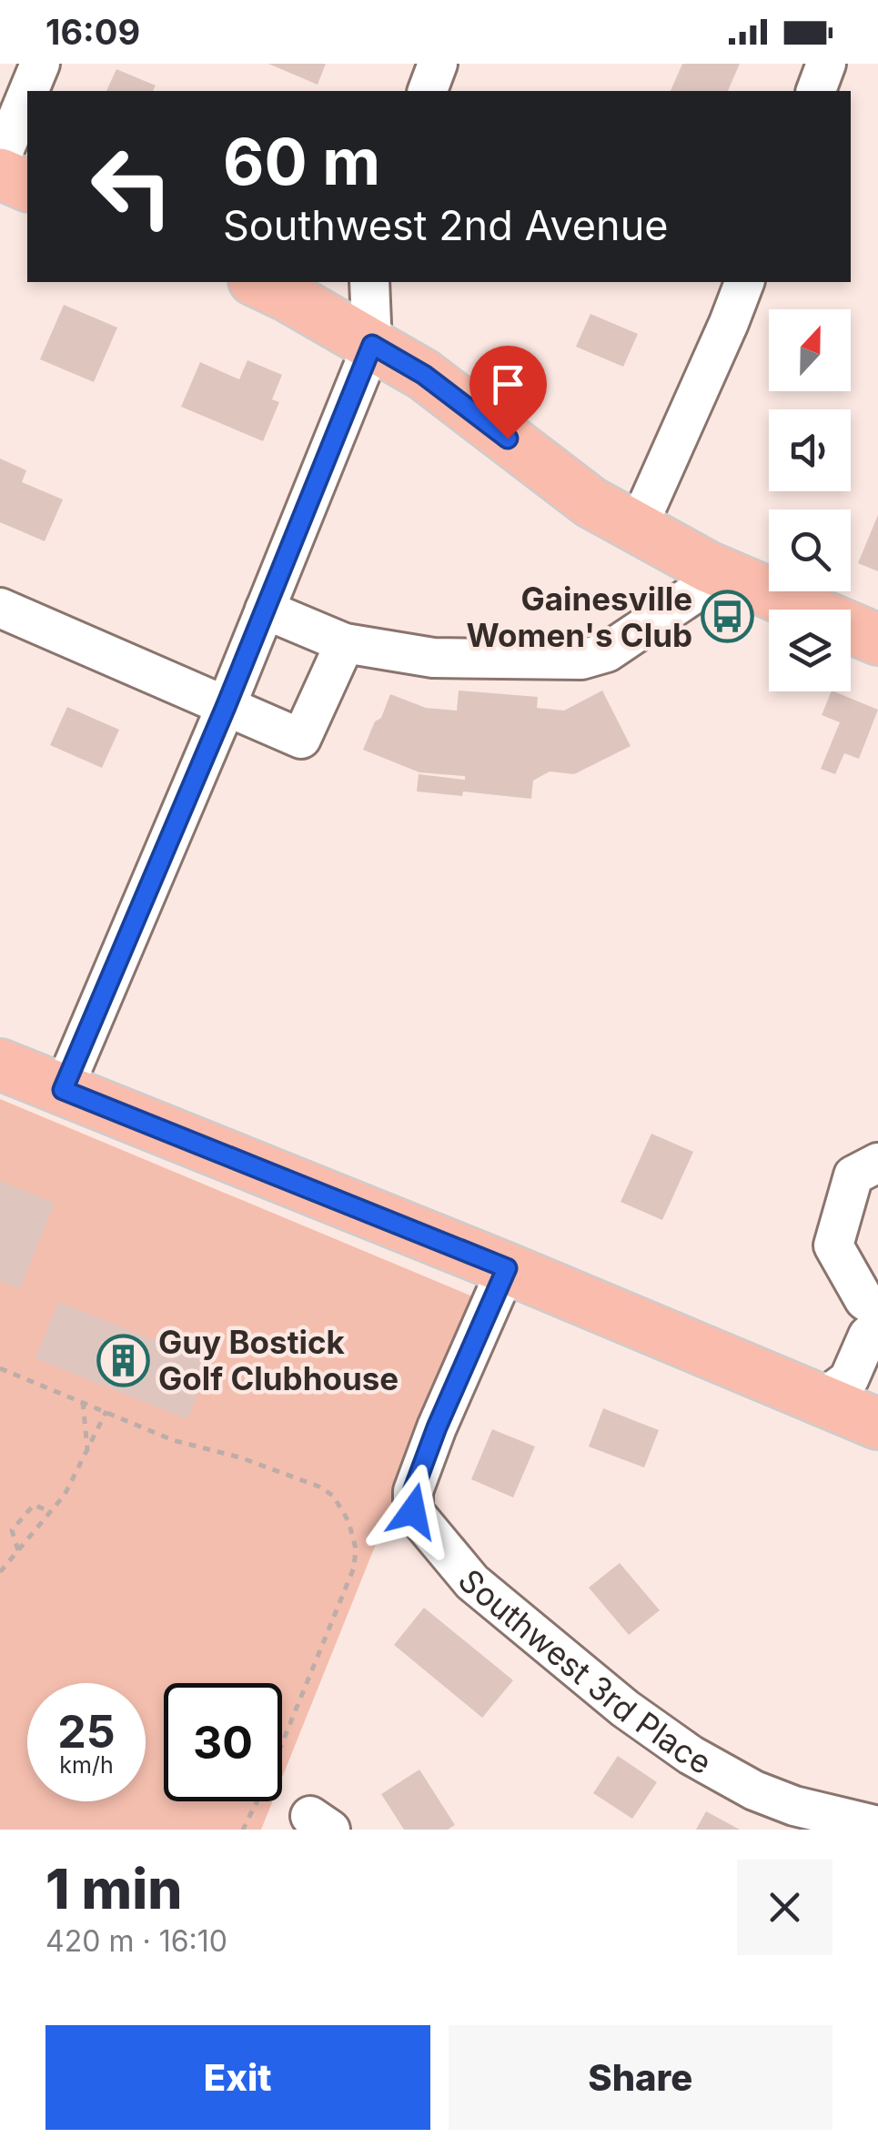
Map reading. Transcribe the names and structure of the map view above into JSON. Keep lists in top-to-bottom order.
{
  "streets": {
    "street": ["Southwest 3rd Place"]
  },
  "places": {
    "bus stop": ["Gainesville Women's Club"],
    "building": ["Guy Bostick Golf Clubhouse"]
  },
  "north": "top",
  "page": {
    "status": "16:09",
    "turn": ["60 m", "Southwest 2nd Avenue"],
    "speed": "25 km/h",
    "limit": "30",
    "heading": ["1 min", "420 m · 16:10"],
    "buttons": ["Exit", "Share"]
  }
}
